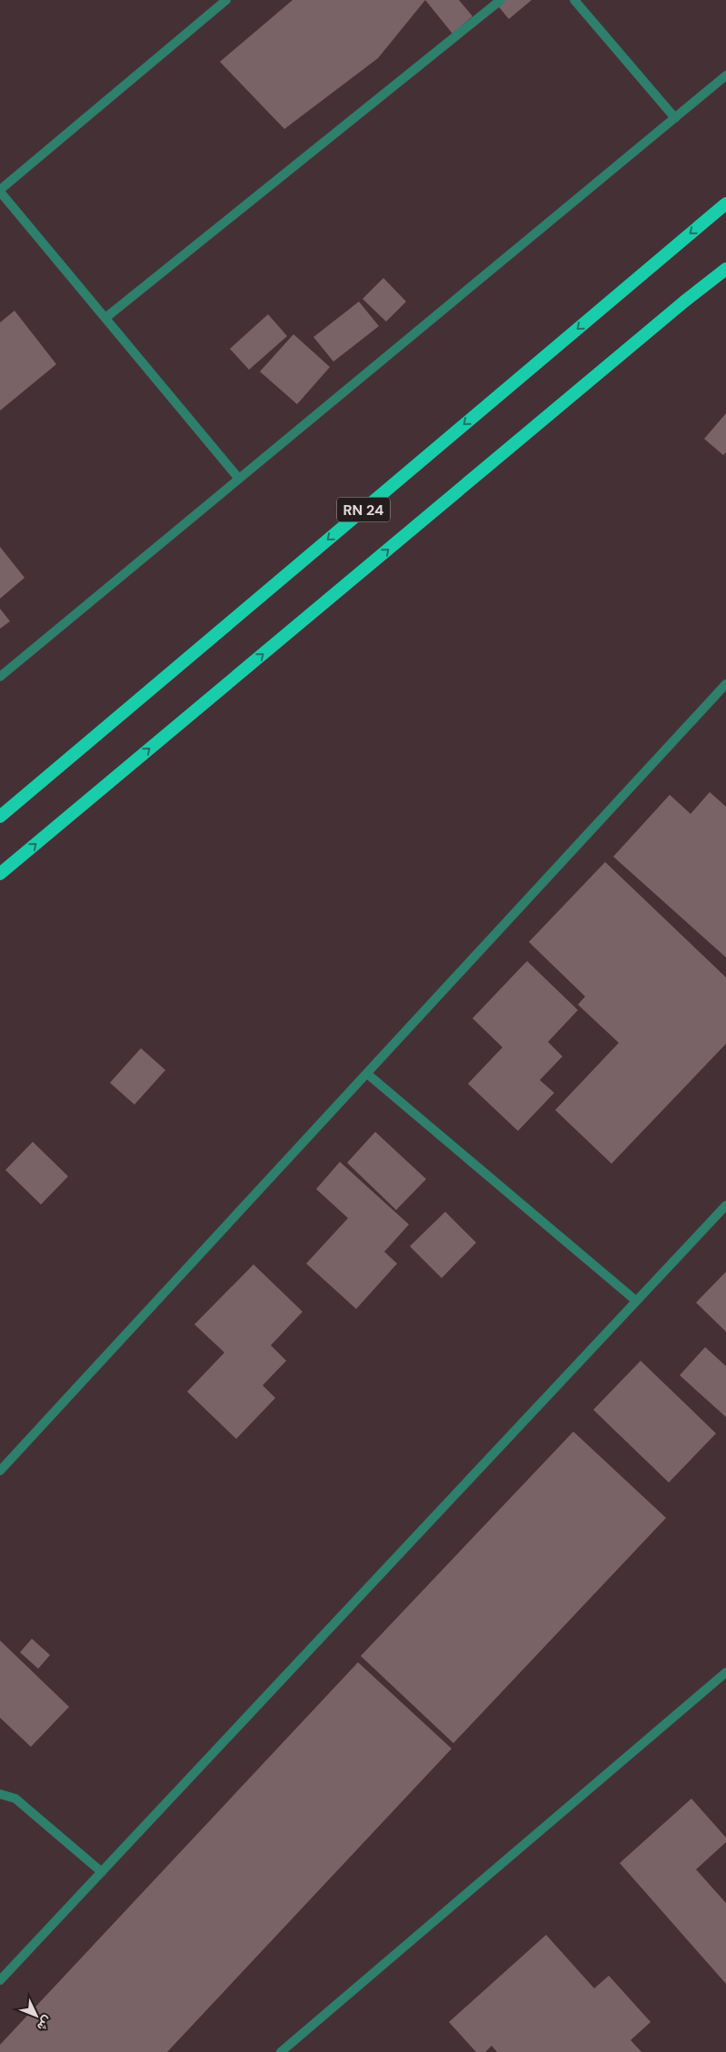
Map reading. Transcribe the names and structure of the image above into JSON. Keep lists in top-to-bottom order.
{
  "streets": {
    "highway": ["RN 24"]
  },
  "north": "bottom right"
}
